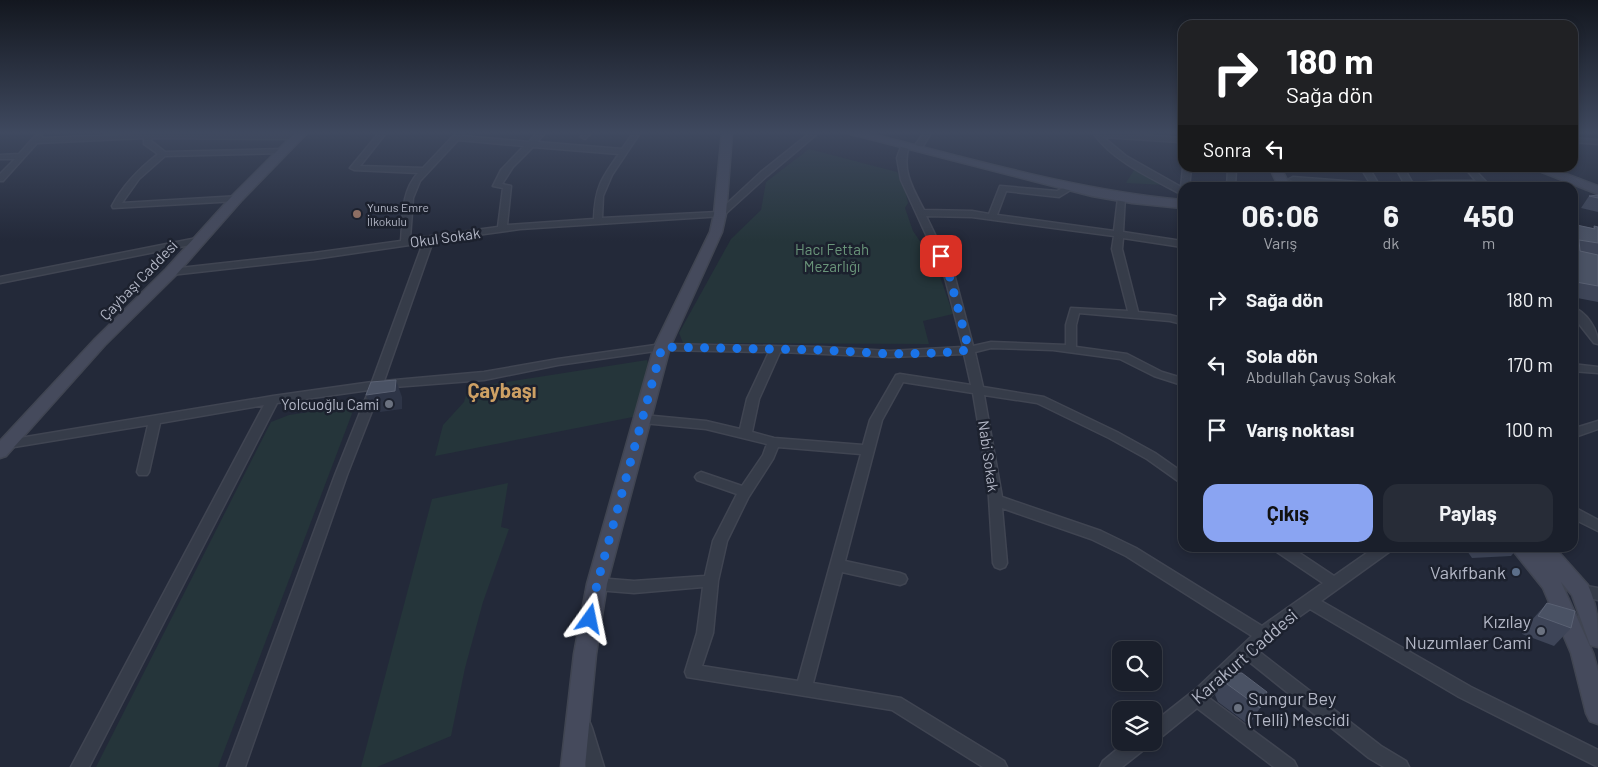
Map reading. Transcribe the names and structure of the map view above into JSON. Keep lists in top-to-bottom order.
{
  "streets": {
    "street": [
      "Okul Sokak",
      "Çaybaşı Caddesi",
      "Nabi Sokak",
      "Karakurt Caddesi"
    ]
  },
  "crossings": [
    ["Okul Sokak", "Çaybaşı Caddesi"]
  ],
  "districts": ["Çaybaşı"],
  "parks": ["Hacı Fettah Mezarlığı"],
  "places": [
    "Yunus Emre İlkokulu",
    "Yolcuoğlu Cami",
    "Vakıfbank",
    "Kızılay Nuzumlaer Cami",
    "Sungur Bey (Telli) Mescidi"
  ],
  "page": {
    "turn": ["180 m", "Sağa dön"],
    "then": "Sonra",
    "eta": [
      "06:06",
      "Varış",
      "6",
      "dk",
      "450",
      "m"
    ],
    "list": [
      {
        "name": "Sağa dön",
        "value": "180 m"
      },
      {
        "name": "Sola dön",
        "note": "Abdullah Çavuş Sokak",
        "value": "170 m"
      },
      {
        "name": "Varış noktası",
        "value": "100 m"
      }
    ],
    "buttons": ["Çıkış", "Paylaş"]
  }
}
